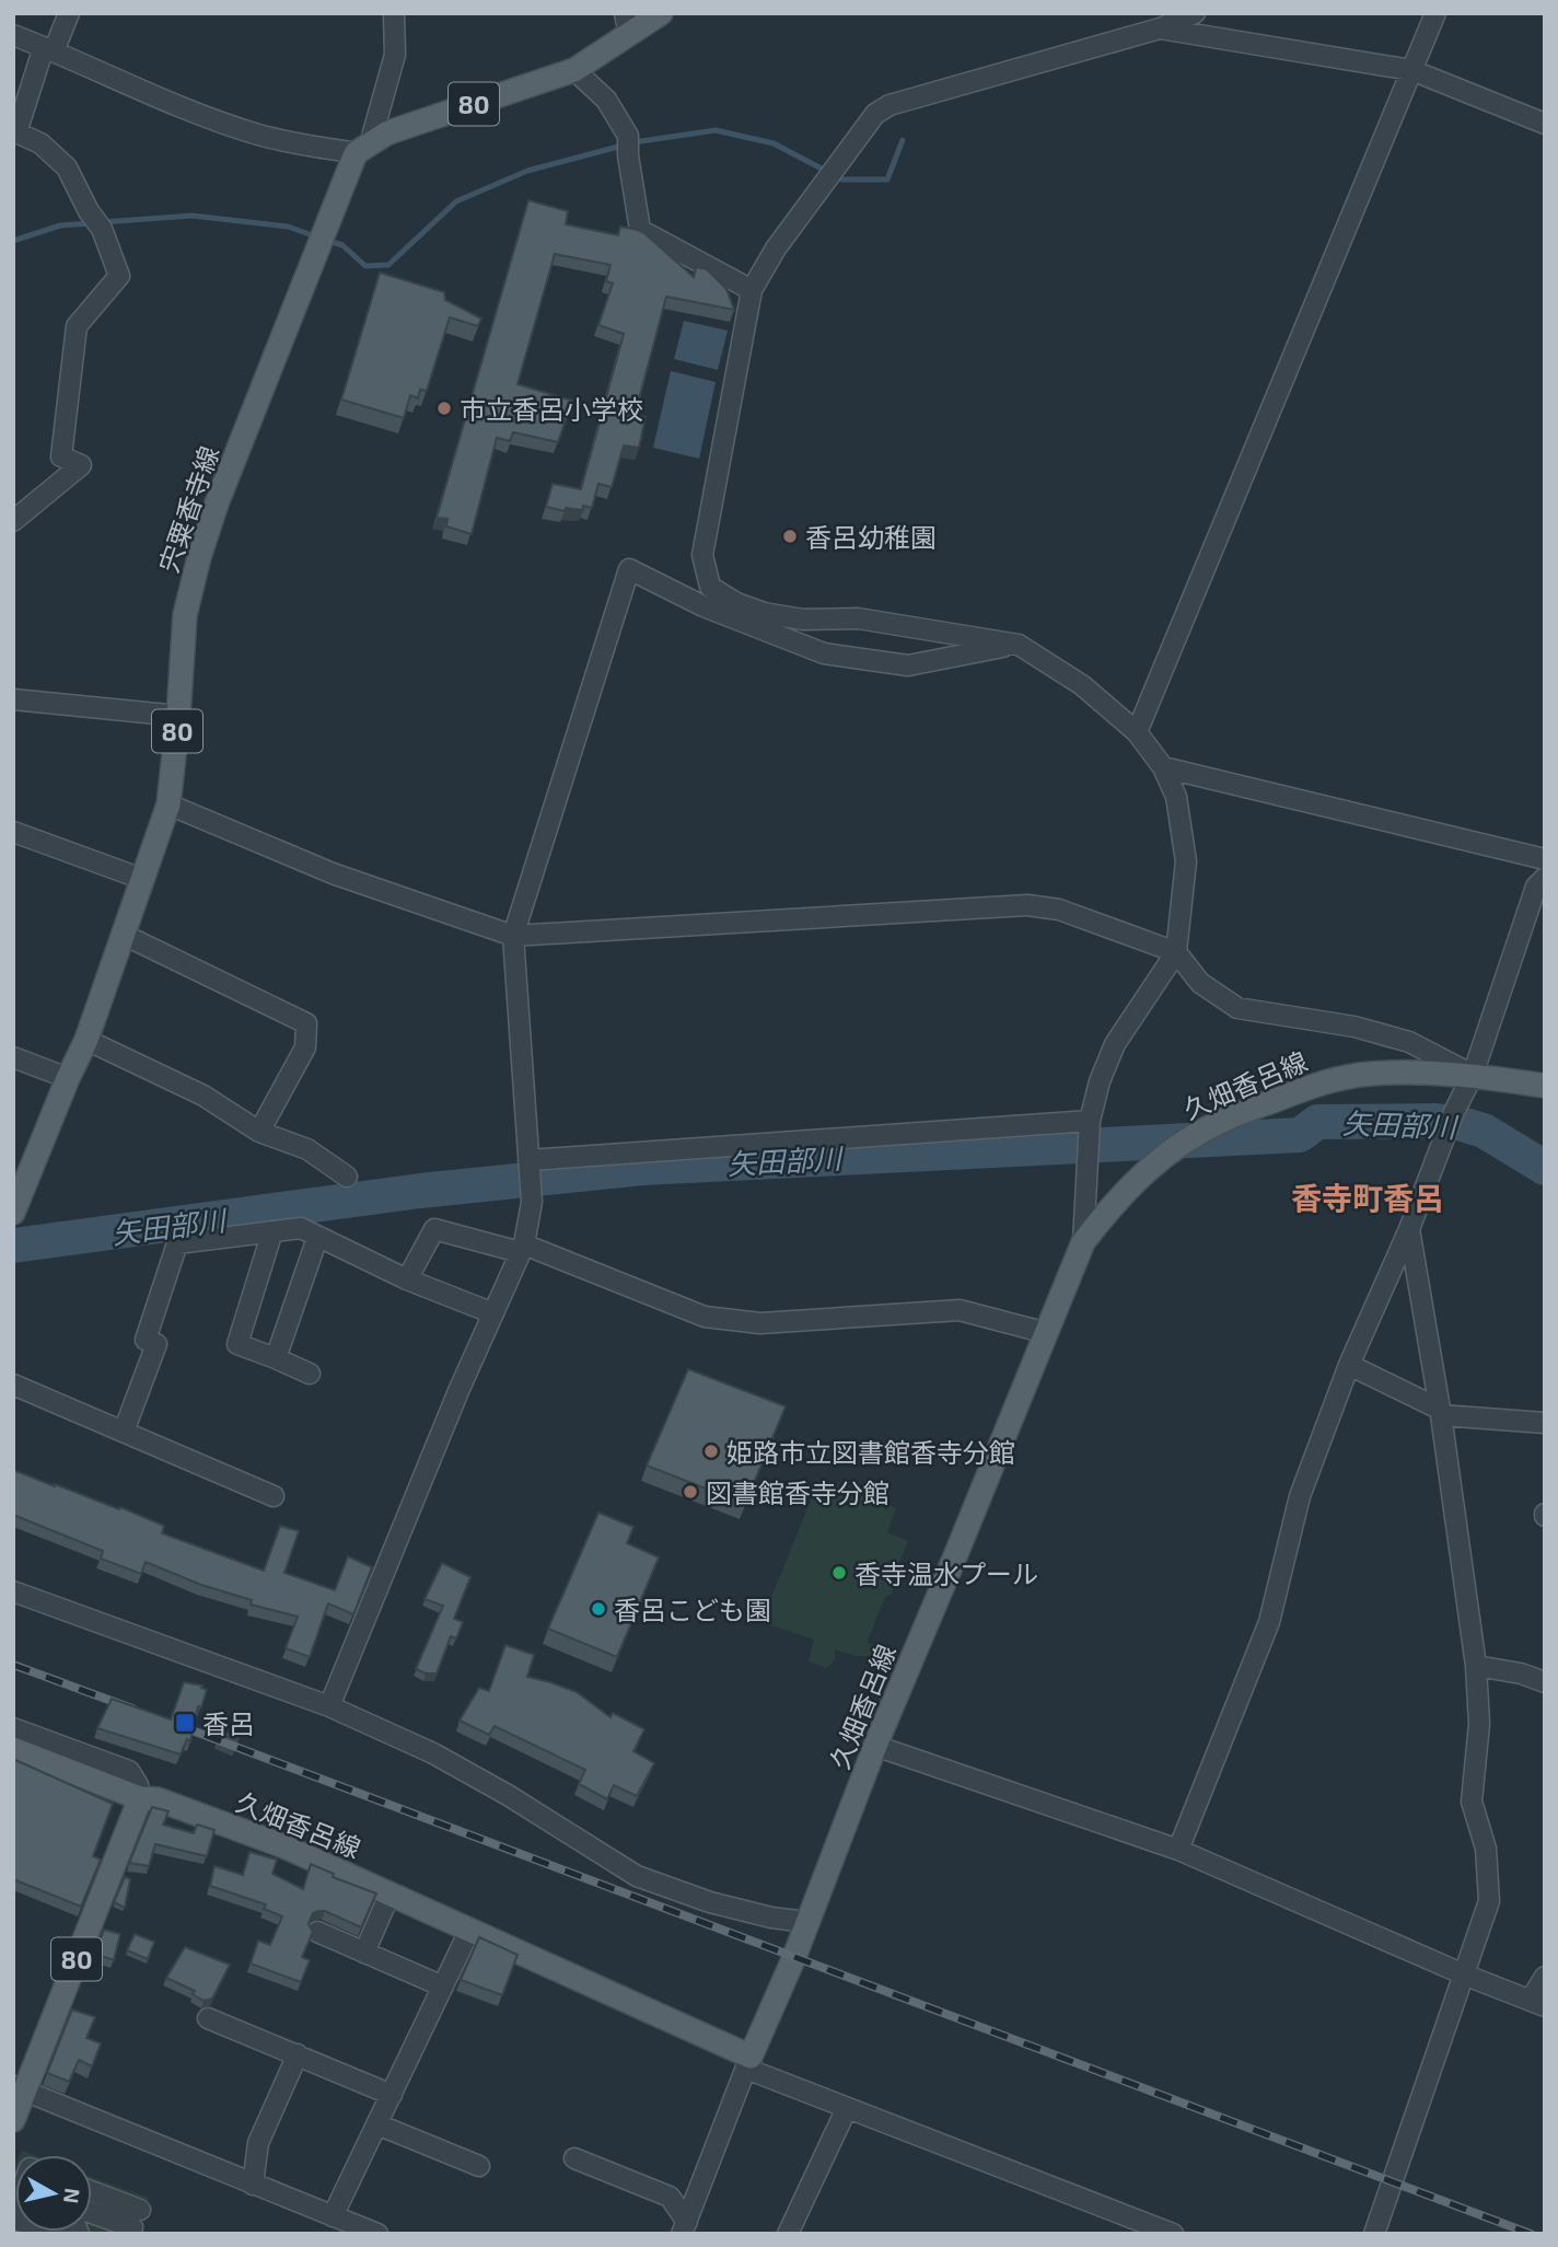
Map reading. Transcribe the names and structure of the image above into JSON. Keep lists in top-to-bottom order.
{
  "streets": {
    "main road": ["80", "宍粟香寺線", "久畑香呂線"]
  },
  "crossings": [
    ["80", "宍粟香寺線"],
    ["80", "久畑香呂線"]
  ],
  "districts": ["香寺町香呂"],
  "water": ["矢田部川"],
  "places": {
    "other": [
      "市立香呂小学校",
      "香呂幼稚園",
      "姫路市立図書館香寺分館",
      "図書館香寺分館",
      "香寺温水プール",
      "香呂こども園"
    ],
    "transit": ["香呂"]
  },
  "north": "right"
}
